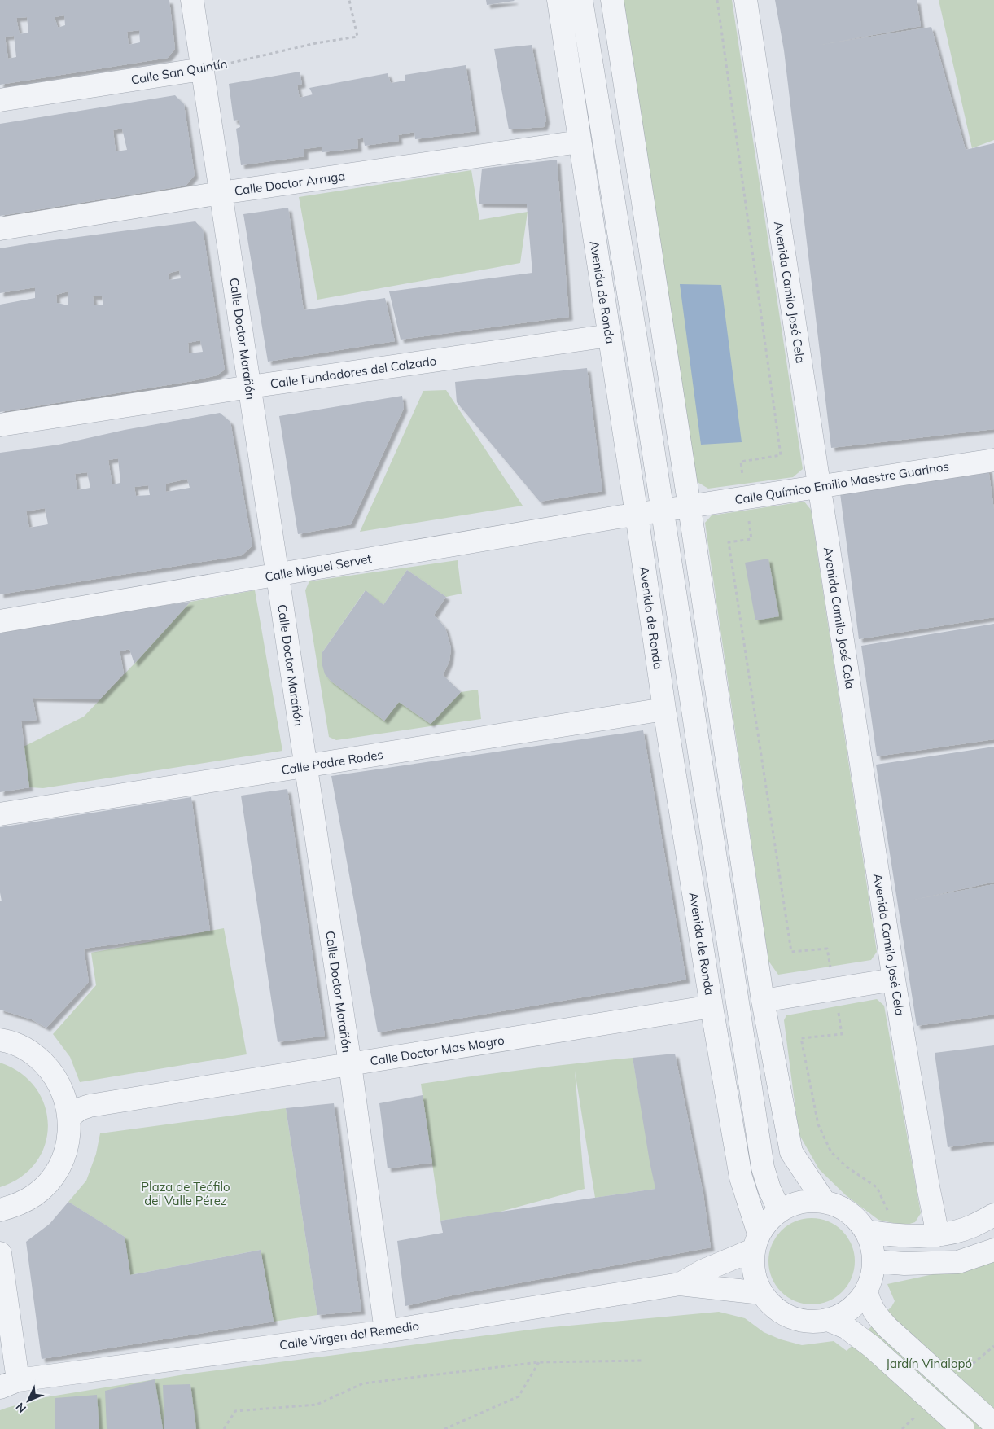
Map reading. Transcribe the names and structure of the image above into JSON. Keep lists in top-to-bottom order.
{
  "streets": {
    "street": [
      "Calle San Quintín",
      "Calle Doctor Arruga",
      "Avenida de Ronda",
      "Avenida Camilo José Cela",
      "Calle Doctor Marañón",
      "Calle Fundadores del Calzado",
      "Calle Químico Emilio Maestre Guarinos",
      "Calle Miguel Servet",
      "Calle Padre Rodes",
      "Calle Doctor Mas Magro",
      "Calle Virgen del Remedio"
    ]
  },
  "crossings": [
    ["Calle San Quintín", "Calle Doctor Marañón"],
    ["Calle Doctor Arruga", "Avenida de Ronda"],
    ["Calle Doctor Arruga", "Calle Doctor Marañón"],
    ["Avenida de Ronda", "Calle Fundadores del Calzado"],
    ["Avenida de Ronda", "Calle Químico Emilio Maestre Guarinos"],
    ["Avenida de Ronda", "Calle Miguel Servet"],
    ["Avenida de Ronda", "Calle Padre Rodes"],
    ["Avenida de Ronda", "Calle Doctor Mas Magro"],
    ["Avenida de Ronda", "Calle Virgen del Remedio"],
    ["Avenida Camilo José Cela", "Calle Químico Emilio Maestre Guarinos"],
    ["Calle Doctor Marañón", "Calle Fundadores del Calzado"],
    ["Calle Doctor Marañón", "Calle Miguel Servet"],
    ["Calle Doctor Marañón", "Calle Padre Rodes"],
    ["Calle Doctor Marañón", "Calle Doctor Mas Magro"],
    ["Calle Doctor Marañón", "Calle Virgen del Remedio"],
    ["Calle Químico Emilio Maestre Guarinos", "Calle Miguel Servet"]
  ],
  "parks": ["Plaza de Teófilo del Valle Pérez", "Jardín Vinalopó"],
  "north": "bottom left"
}
